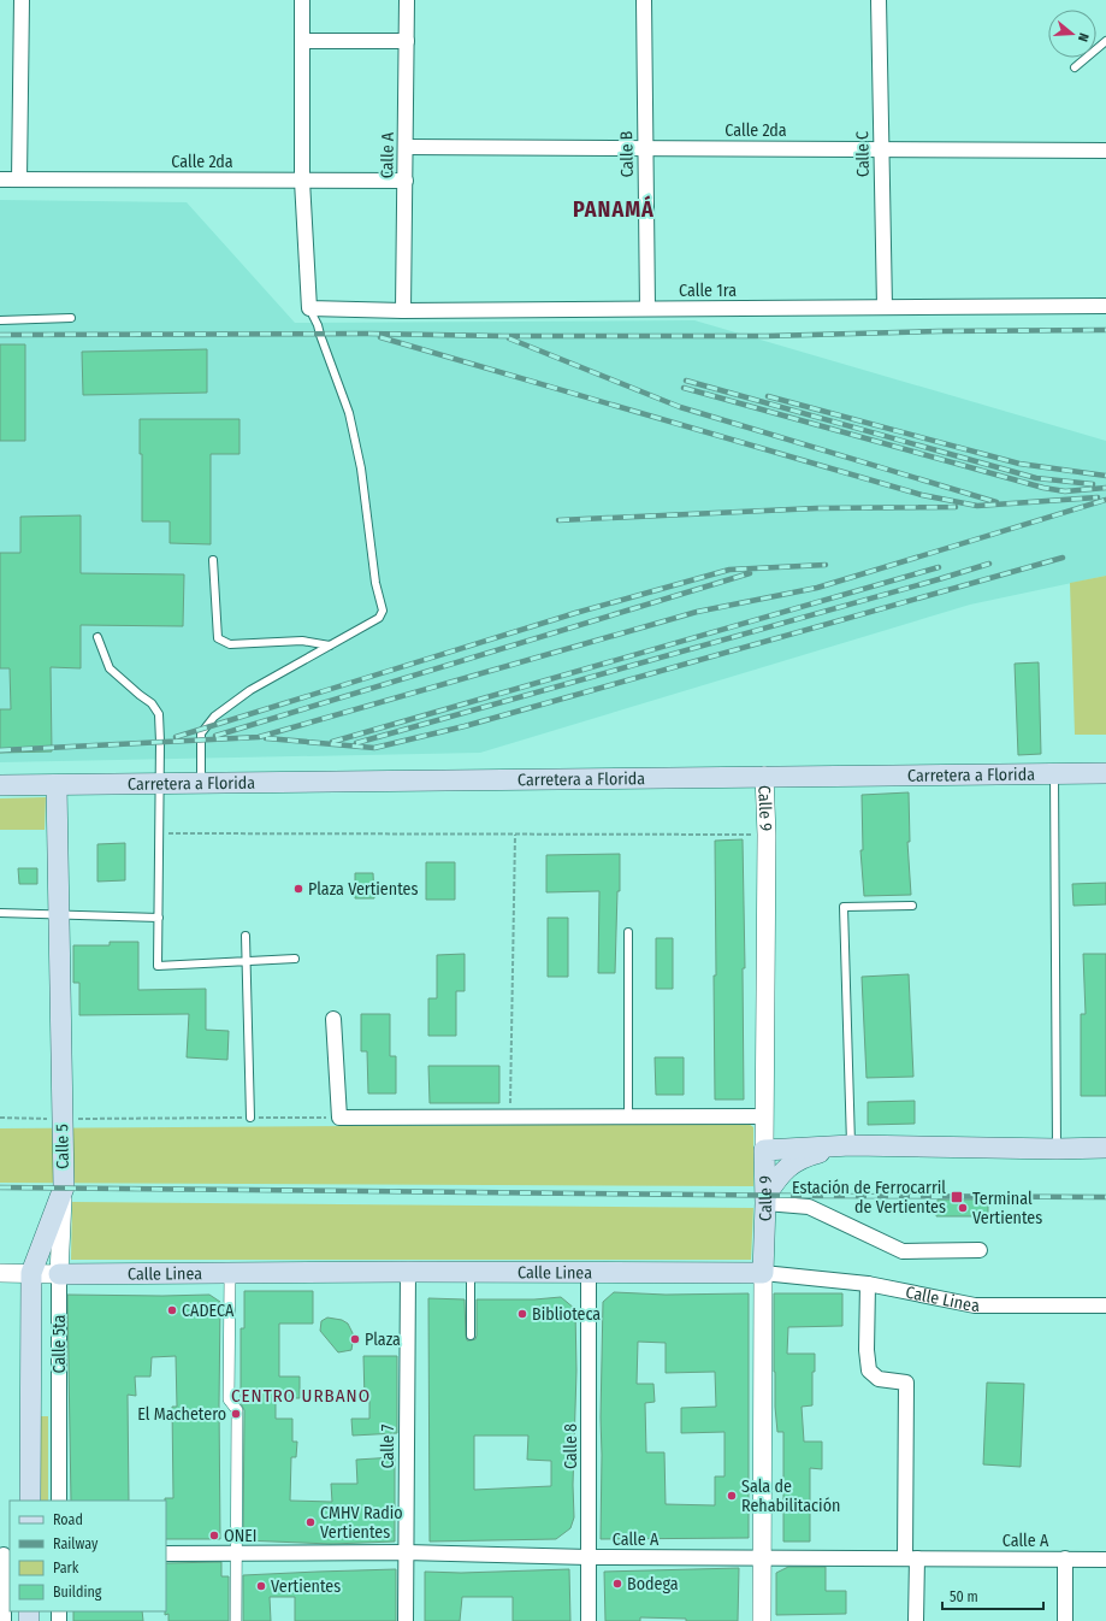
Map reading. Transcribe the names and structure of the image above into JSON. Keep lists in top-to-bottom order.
{
  "streets": {
    "main road": [
      "Carretera a Florida",
      "Calle 9",
      "Calle 5",
      "Calle Linea"
    ],
    "street": [
      "Calle 2da",
      "Calle B",
      "Calle C",
      "Calle A",
      "Calle 1ra",
      "Calle 5ta",
      "Calle 7",
      "Calle 8"
    ]
  },
  "crossings": [
    ["Calle 2da", "Calle B"],
    ["Calle 2da", "Calle C"],
    ["Calle 2da", "Calle A"],
    ["Calle B", "Calle 1ra"],
    ["Calle C", "Calle 1ra"],
    ["Calle A", "Calle 1ra"],
    ["Calle A", "Calle 9"],
    ["Calle A", "Calle 7"],
    ["Calle A", "Calle 8"],
    ["Carretera a Florida", "Calle 9"],
    ["Carretera a Florida", "Calle 5"],
    ["Calle 9", "Calle Linea"],
    ["Calle 5", "Calle Linea"],
    ["Calle 5", "Calle 5ta"],
    ["Calle Linea", "Calle 5ta"],
    ["Calle Linea", "Calle 7"],
    ["Calle Linea", "Calle 8"]
  ],
  "districts": ["PANAMÁ", "CENTRO URBANO"],
  "places": {
    "other": [
      "Plaza Vertientes",
      "Terminal Vertientes",
      "CADECA",
      "Biblioteca",
      "Plaza",
      "El Machetero",
      "Sala de Rehabilitación",
      "CMHV Radio Vertientes",
      "ONEI",
      "Bodega",
      "Vertientes"
    ],
    "transit": ["Estación de Ferrocarril de Vertientes"]
  },
  "legend": [
    "Road",
    "Railway",
    "Park",
    "Building"
  ],
  "scale_bar": "50 m",
  "north": "right"
}
